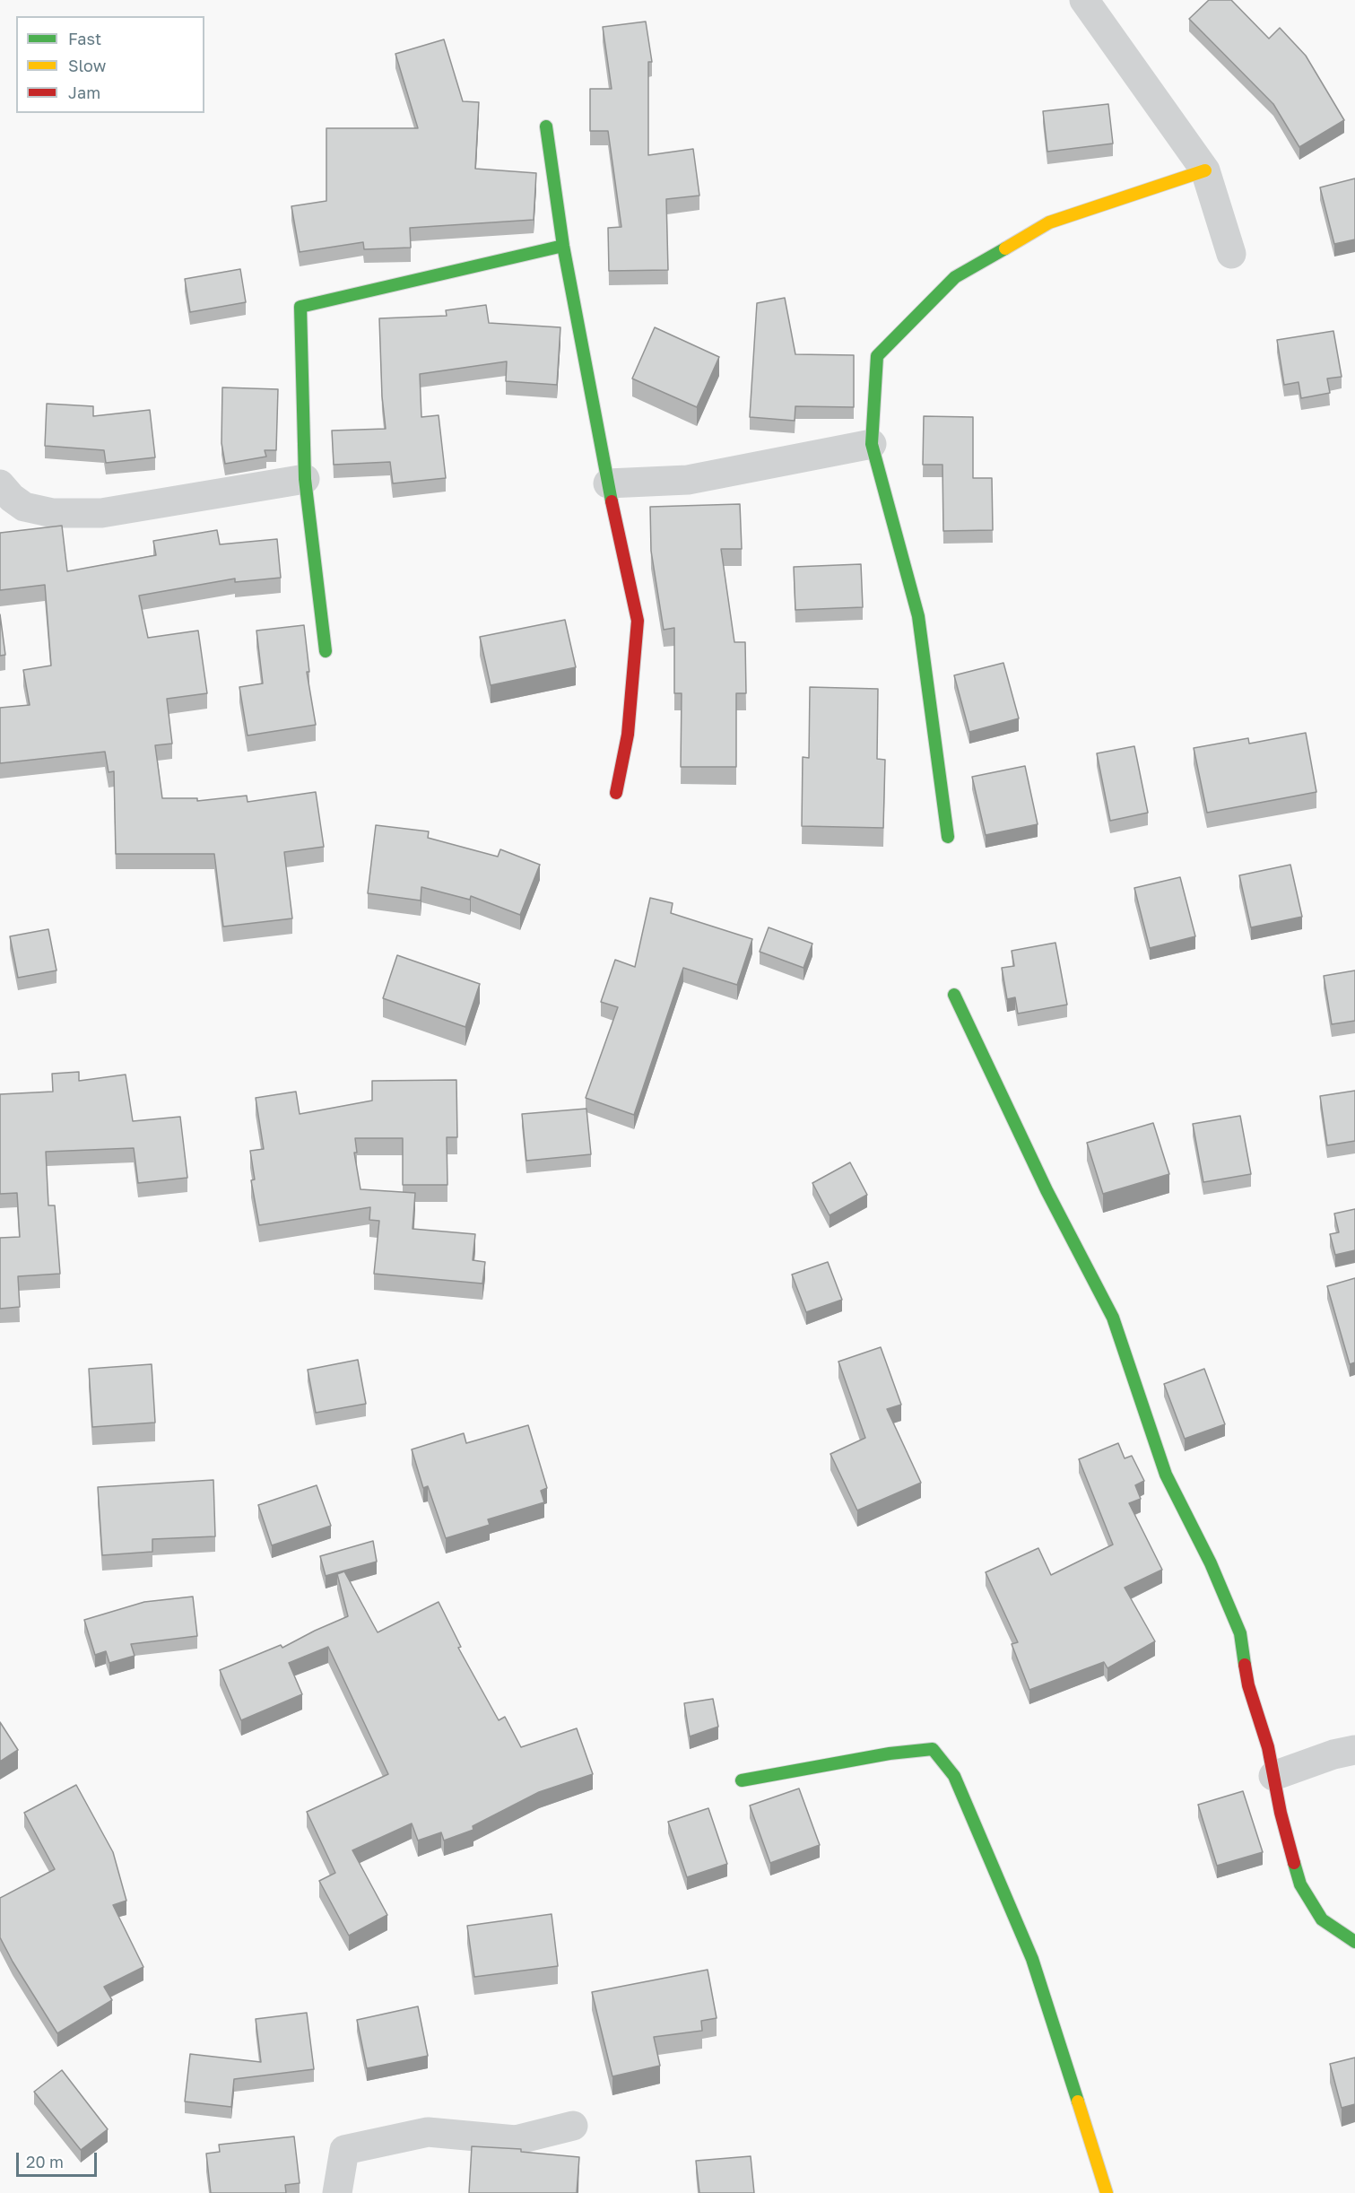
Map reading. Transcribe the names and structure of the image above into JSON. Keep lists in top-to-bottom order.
{
  "legend": ["Fast", "Slow", "Jam"],
  "scale_bar": "20 m"
}
